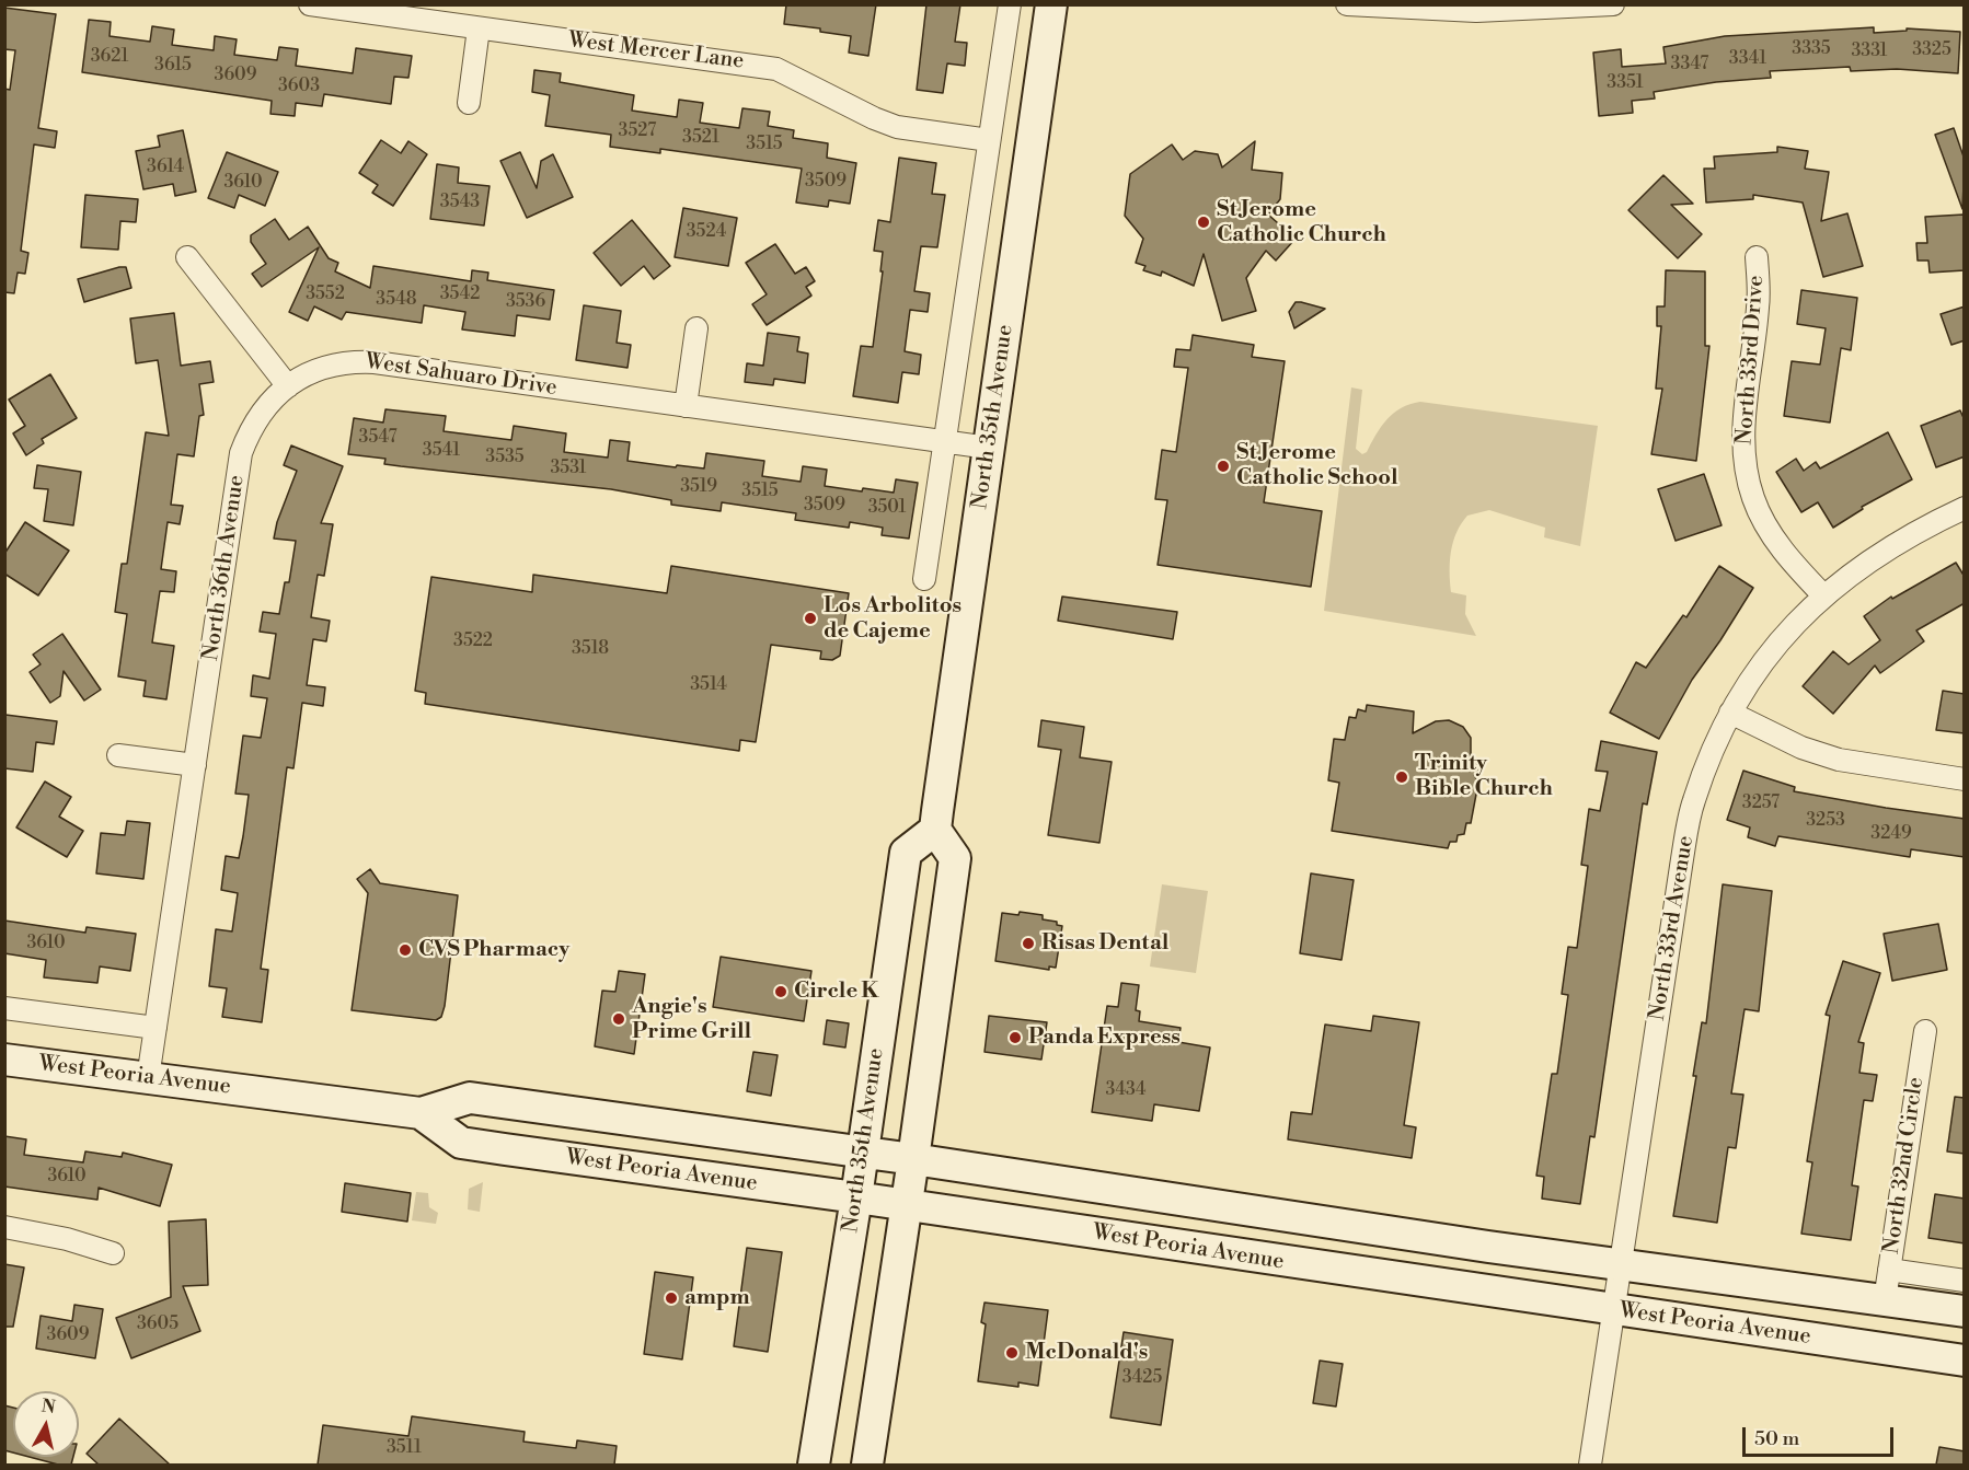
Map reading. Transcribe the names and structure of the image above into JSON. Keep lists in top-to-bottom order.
{
  "streets": {
    "main road": ["North 35th Avenue", "West Peoria Avenue"],
    "street": [
      "West Mercer Lane",
      "North 33rd Drive",
      "West Sahuaro Drive",
      "North 36th Avenue",
      "North 33rd Avenue",
      "North 32nd Circle"
    ]
  },
  "crossings": [
    ["West Mercer Lane", "North 35th Avenue"],
    ["North 33rd Drive", "North 33rd Avenue"],
    ["West Sahuaro Drive", "North 35th Avenue"],
    ["West Sahuaro Drive", "North 36th Avenue"],
    ["North 35th Avenue", "West Peoria Avenue"],
    ["North 36th Avenue", "West Peoria Avenue"],
    ["North 33rd Avenue", "West Peoria Avenue"],
    ["West Peoria Avenue", "North 32nd Circle"]
  ],
  "places": [
    "St Jerome Catholic Church",
    "St Jerome Catholic School",
    "Los Arbolitos de Cajeme",
    "Trinity Bible Church",
    "Risas Dental",
    "CVS Pharmacy",
    "Circle K",
    "Angie's Prime Grill",
    "Panda Express",
    "ampm",
    "McDonald's"
  ],
  "house_numbers": [
    "3335",
    "3325",
    "3331",
    "3621",
    "3341",
    "3347",
    "3615",
    "3609",
    "3351",
    "3603",
    "3527",
    "3521",
    "3515",
    "3614",
    "3509",
    "3610",
    "3543",
    "3524",
    "3552",
    "3542",
    "3548",
    "3536",
    "3547",
    "3541",
    "3535",
    "3531",
    "3519",
    "3515",
    "3509",
    "3501",
    "3522",
    "3518",
    "3514",
    "3257",
    "3253",
    "3249",
    "3610",
    "3434",
    "3610",
    "3605",
    "3609",
    "3425",
    "3511"
  ],
  "scale_bar": "50 m",
  "north": "top"
}
